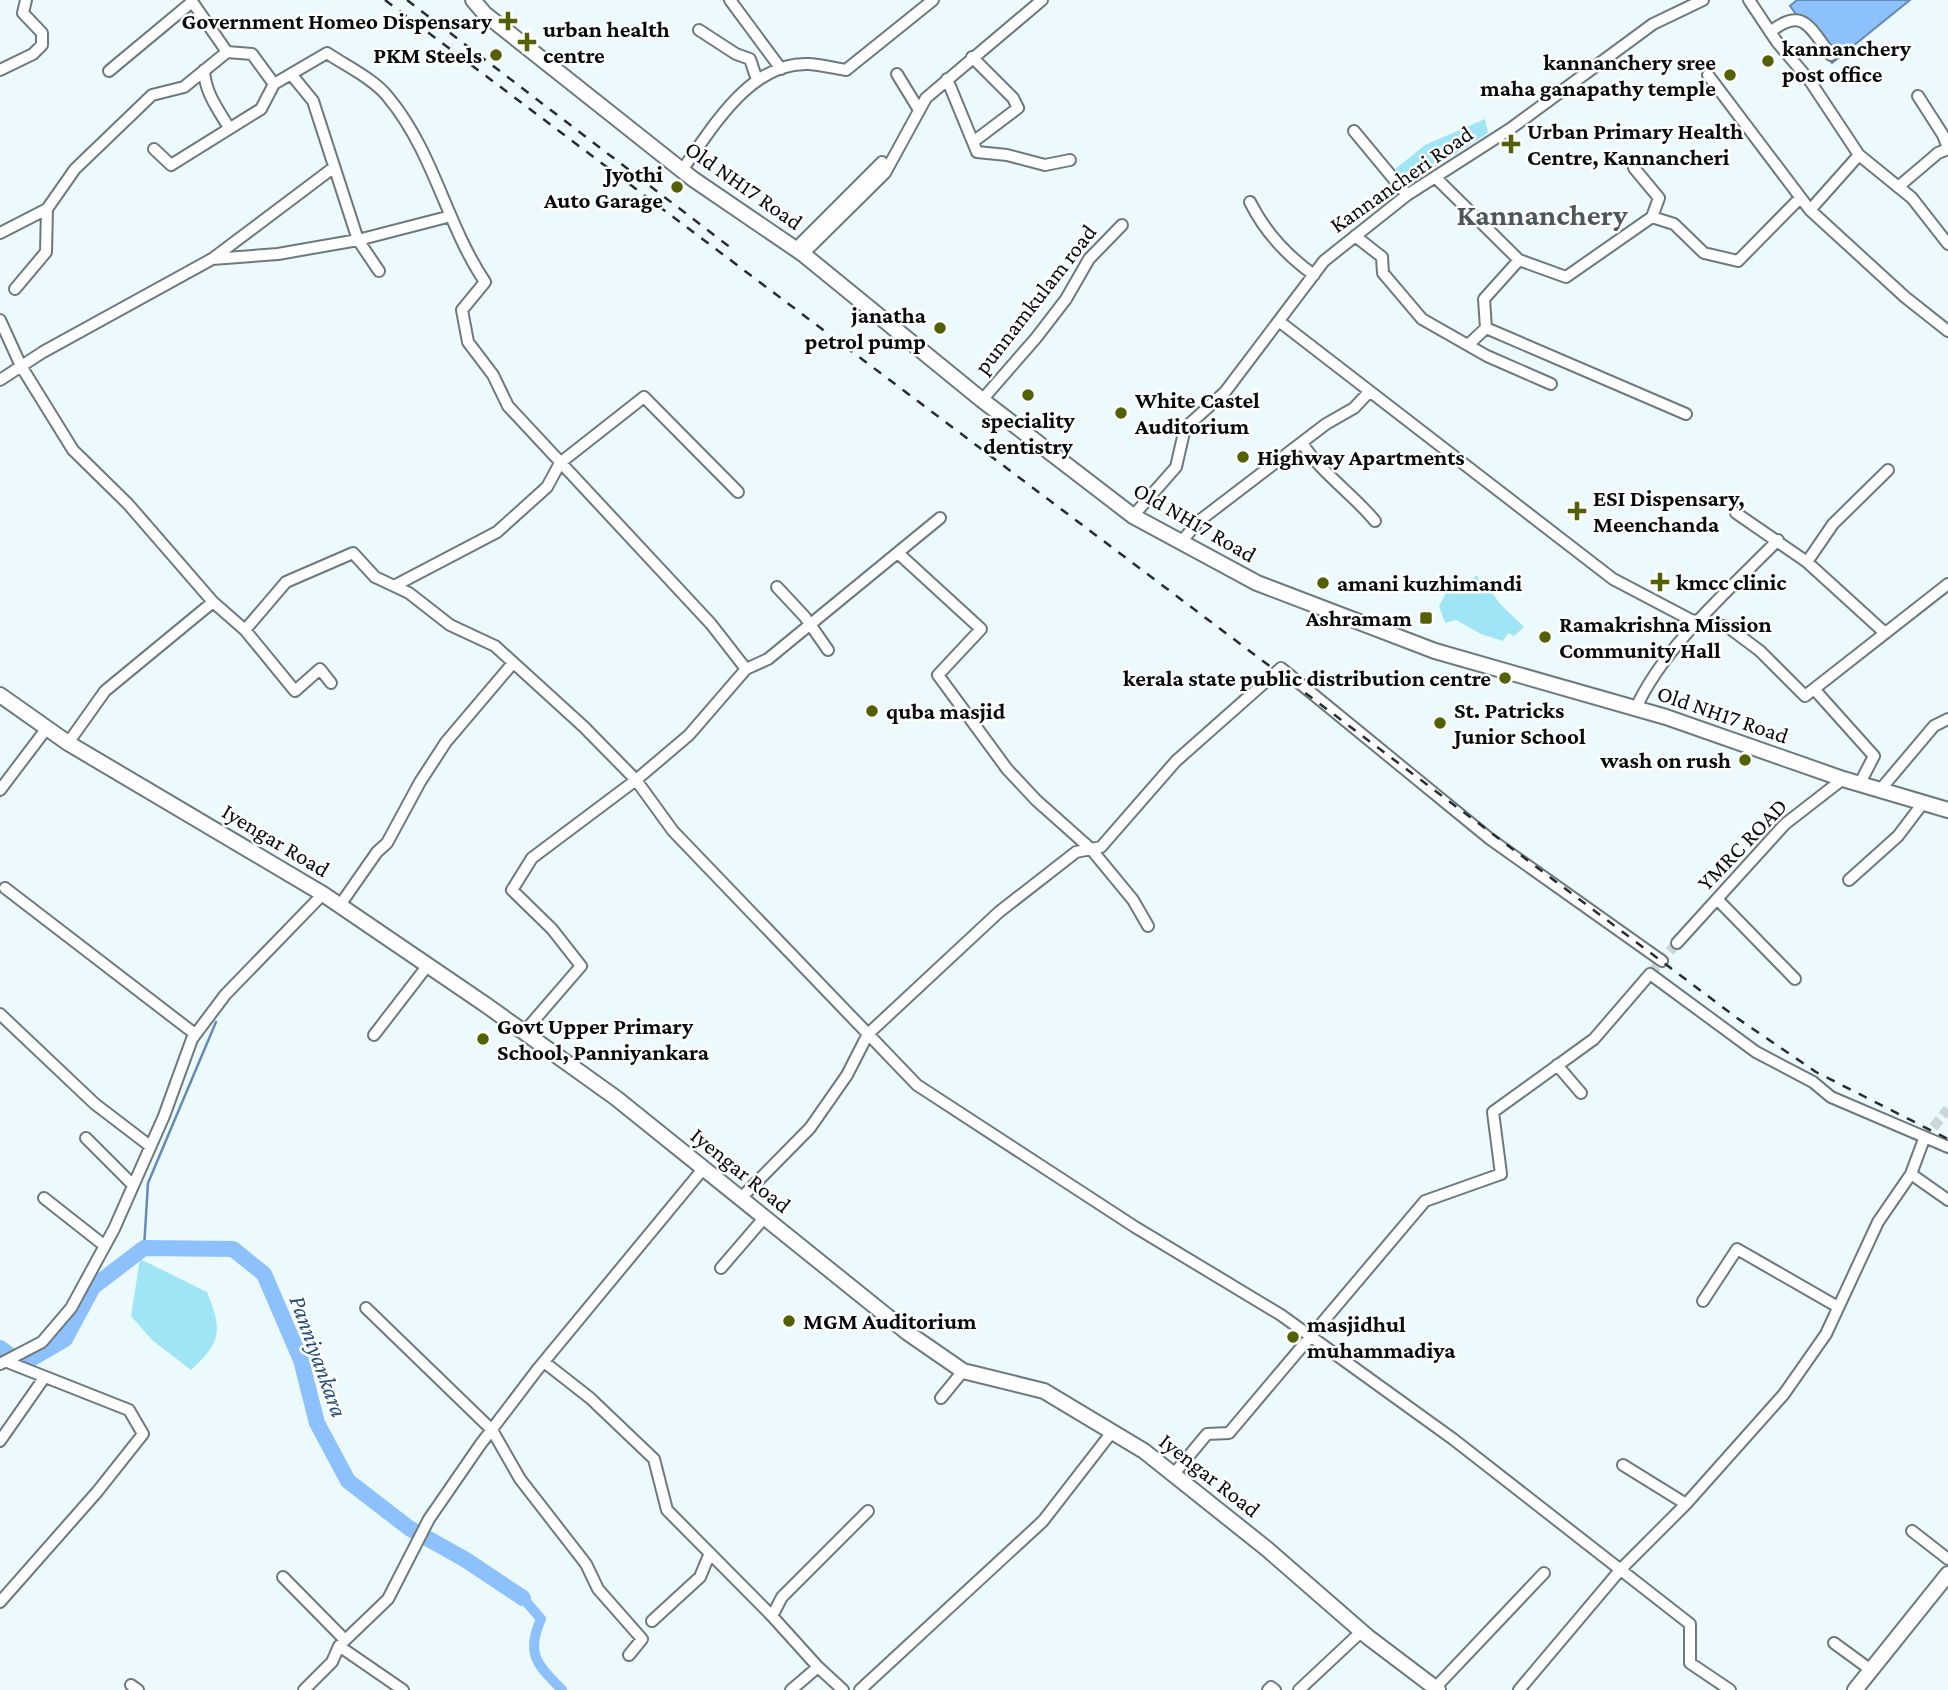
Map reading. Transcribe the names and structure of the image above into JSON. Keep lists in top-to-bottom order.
{
  "streets": {
    "main road": ["Old NH17 Road", "Iyengar Road"],
    "street": ["Kannancheri Road", "punnamkulam road", "YMRC ROAD"]
  },
  "crossings": [
    ["Kannancheri Road", "Old NH17 Road"],
    ["Old NH17 Road", "punnamkulam road"],
    ["Old NH17 Road", "YMRC ROAD"]
  ],
  "districts": ["Kannanchery"],
  "water": ["Panniyankara"],
  "places": {
    "health": [
      "Government Homeo Dispensary",
      "urban health centre",
      "Urban Primary Health Centre, Kannancheri",
      "ESI Dispensary, Meenchanda",
      "kmcc clinic"
    ],
    "other": [
      "PKM Steels",
      "kannanchery post office",
      "kannanchery sree maha ganapathy temple",
      "Jyothi Auto Garage",
      "janatha petrol pump",
      "speciality dentistry",
      "White Castel Auditorium",
      "Highway Apartments",
      "amani kuzhimandi",
      "Ramakrishna Mission Community Hall",
      "kerala state public distribution centre",
      "quba masjid",
      "St. Patricks Junior School",
      "wash on rush",
      "Govt Upper Primary School, Panniyankara",
      "MGM Auditorium",
      "masjidhul muhammadiya"
    ],
    "transit": ["Ashramam"]
  }
}
